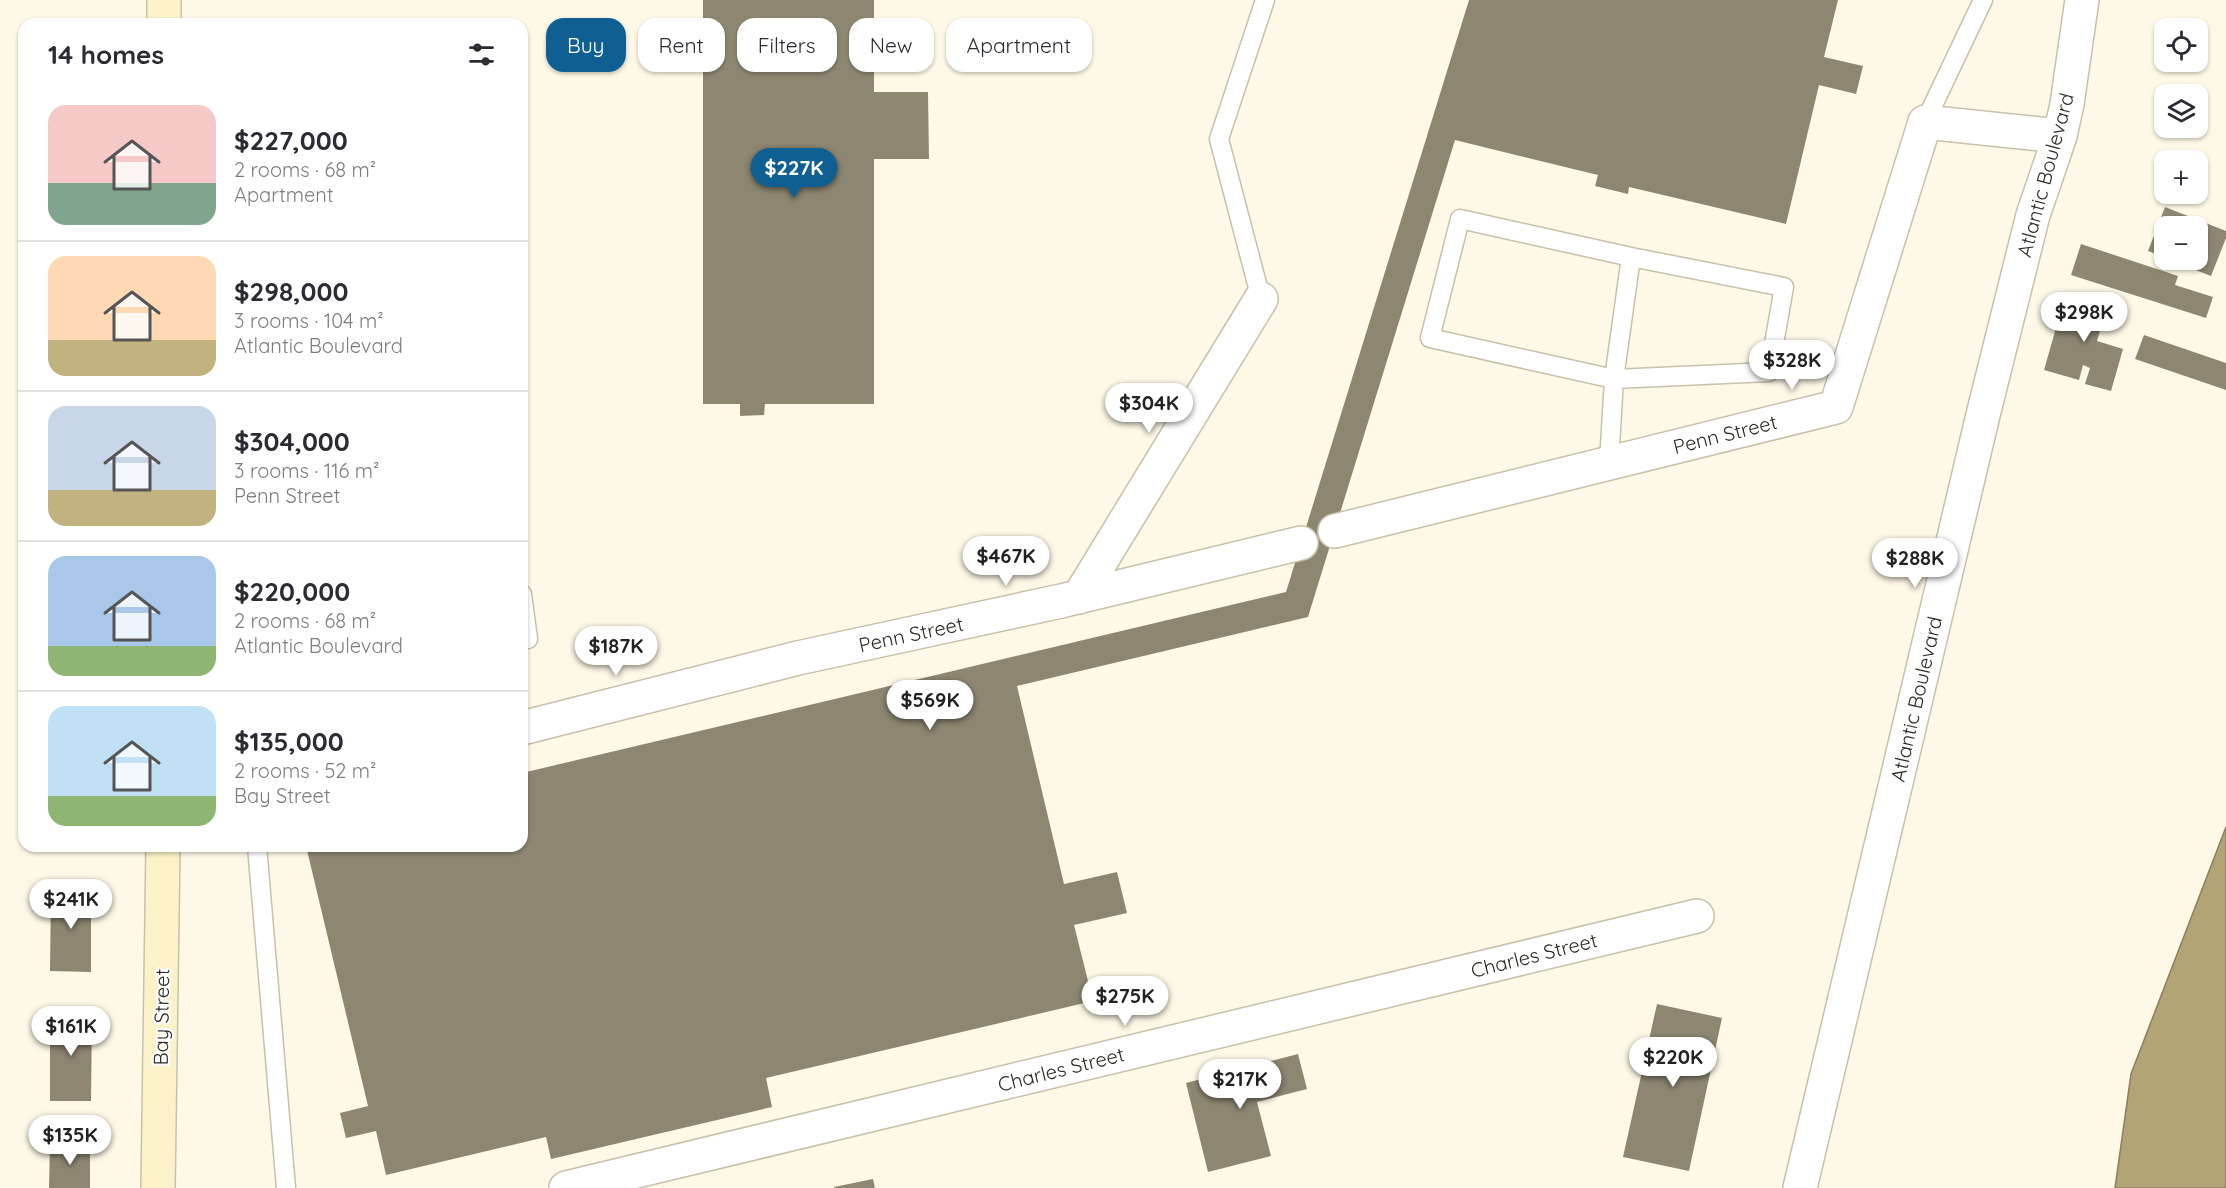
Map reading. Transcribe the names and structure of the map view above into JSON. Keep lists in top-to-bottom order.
{
  "streets": {
    "main road": ["Bay Street"],
    "street": ["Atlantic Boulevard", "Penn Street", "Charles Street"]
  },
  "page": {
    "map_buttons": ["+", "−"],
    "chip": [
      "Buy",
      "Rent",
      "Filters",
      "New",
      "Apartment"
    ],
    "heading": "14 homes",
    "list": [
      {
        "name": "$227,000",
        "note": "2 rooms · 68 m² · Apartment"
      },
      {
        "name": "$298,000",
        "note": "3 rooms · 104 m² · Atlantic Boulevard"
      },
      {
        "name": "$304,000",
        "note": "3 rooms · 116 m² · Penn Street"
      },
      {
        "name": "$220,000",
        "note": "2 rooms · 68 m² · Atlantic Boulevard"
      },
      {
        "name": "$135,000",
        "note": "2 rooms · 52 m² · Bay Street"
      }
    ],
    "price": [
      "$227K",
      "$298K",
      "$328K",
      "$304K",
      "$467K",
      "$288K",
      "$187K",
      "$569K",
      "$241K",
      "$275K",
      "$161K",
      "$220K",
      "$217K",
      "$135K"
    ]
  }
}
